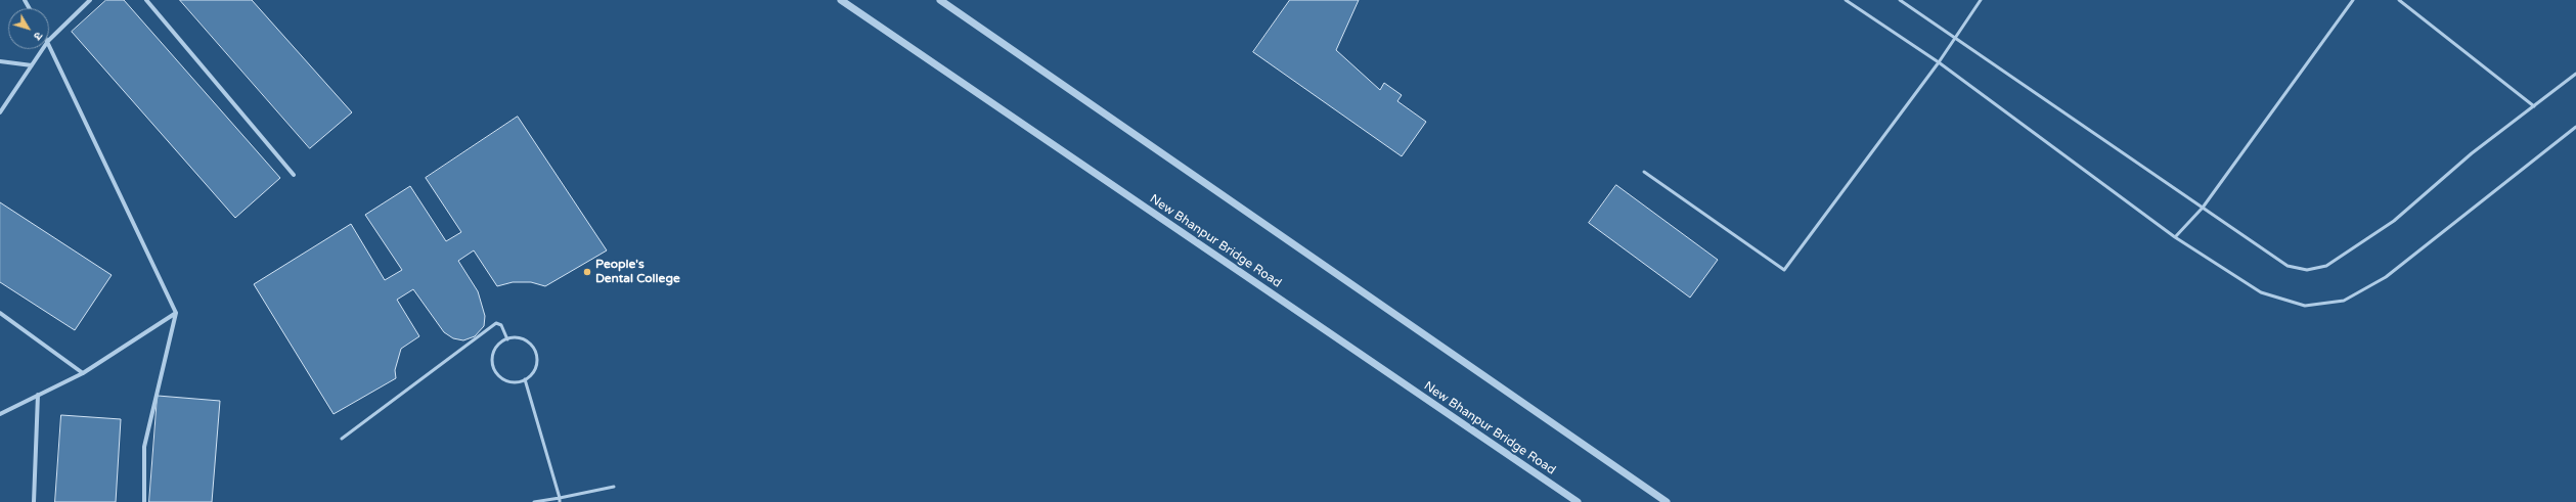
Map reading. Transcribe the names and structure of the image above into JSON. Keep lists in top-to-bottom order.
{
  "streets": {
    "street": ["New Bhanpur Bridge Road"]
  },
  "places": ["People's Dental College"],
  "north": "bottom right"
}
